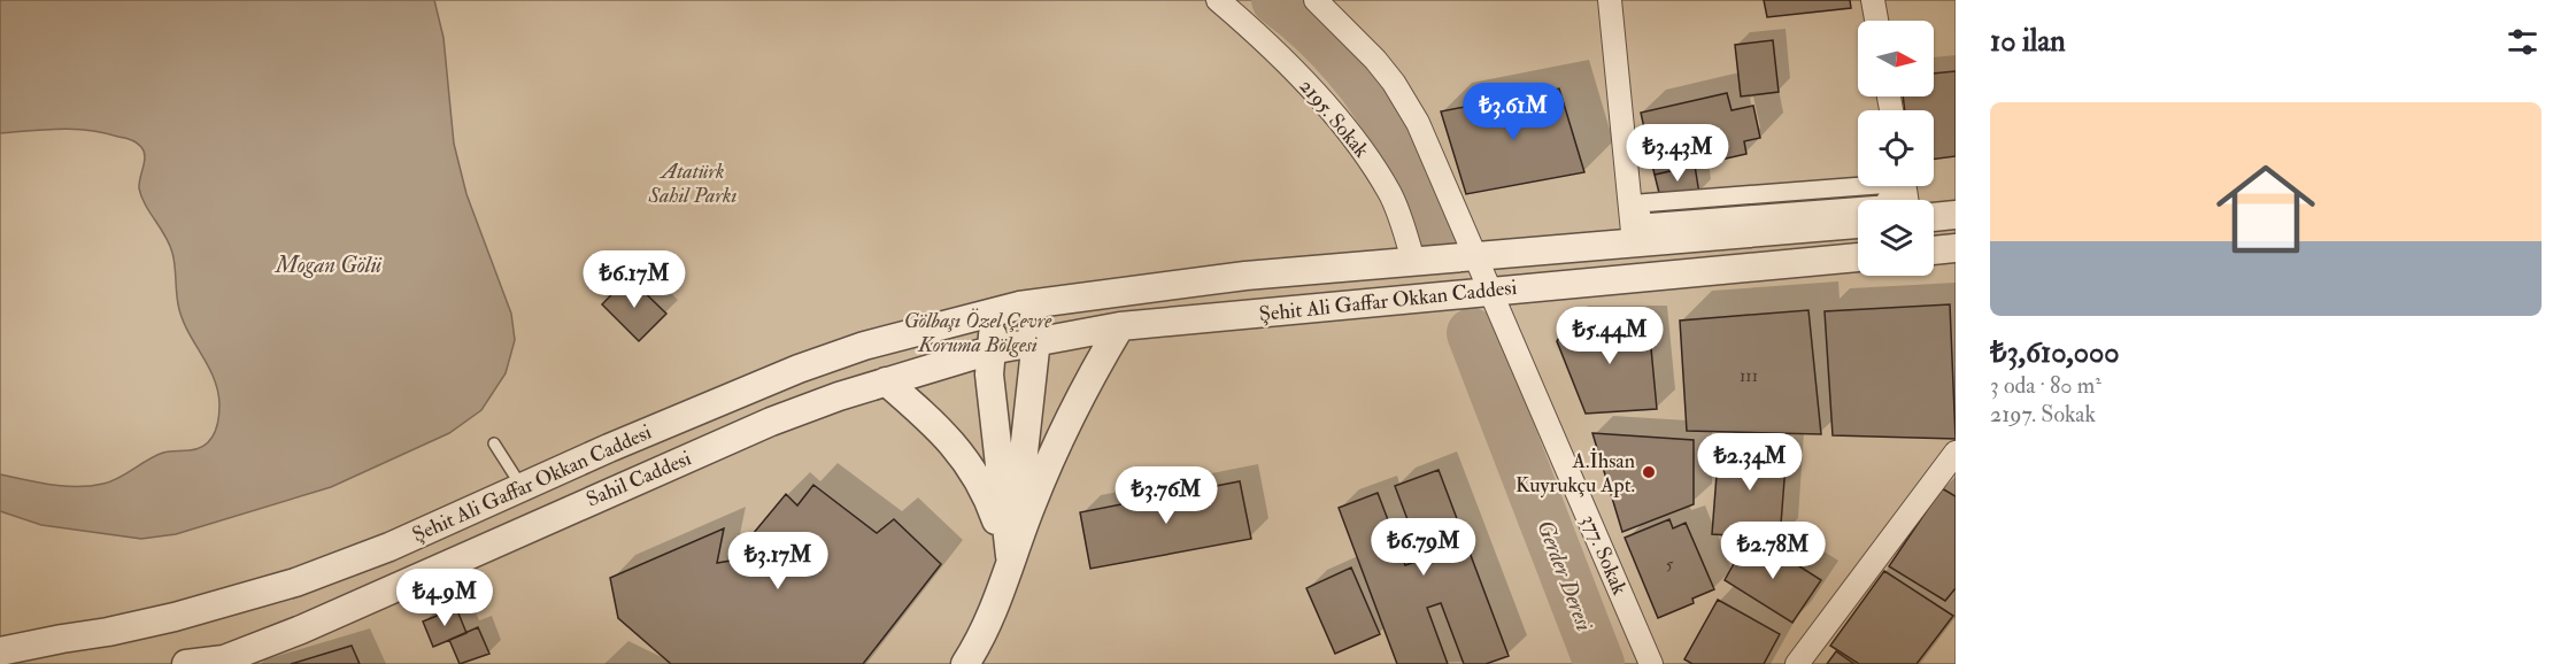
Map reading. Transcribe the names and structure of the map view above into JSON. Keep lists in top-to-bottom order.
{
  "streets": {
    "street": [
      "2195. Sokak",
      "Şehit Ali Gaffar Okkan Caddesi",
      "Sahil Caddesi",
      "377. Sokak"
    ]
  },
  "crossings": [
    ["2195. Sokak", "Şehit Ali Gaffar Okkan Caddesi"],
    ["Şehit Ali Gaffar Okkan Caddesi", "Sahil Caddesi"],
    ["Şehit Ali Gaffar Okkan Caddesi", "377. Sokak"]
  ],
  "water": ["Mogan Gölü", "Gerder Deresi"],
  "parks": ["Atatürk Sahil Parkı", "Gölbaşı Özel Çevre Koruma Bölgesi"],
  "places": ["A.İhsan Kuyrukçu Apt."],
  "house_numbers": ["111", "5"],
  "north": "right",
  "page": {
    "heading": "10 ilan",
    "price": [
      "₺3.61M",
      "₺3.43M",
      "₺6.17M",
      "₺5.44M",
      "₺2.34M",
      "₺3.76M",
      "₺6.79M",
      "₺2.78M",
      "₺3.17M",
      "₺4.9M"
    ],
    "list": [
      {
        "name": "₺3,610,000",
        "note": "3 oda · 80 m² · 2197. Sokak"
      }
    ]
  }
}
